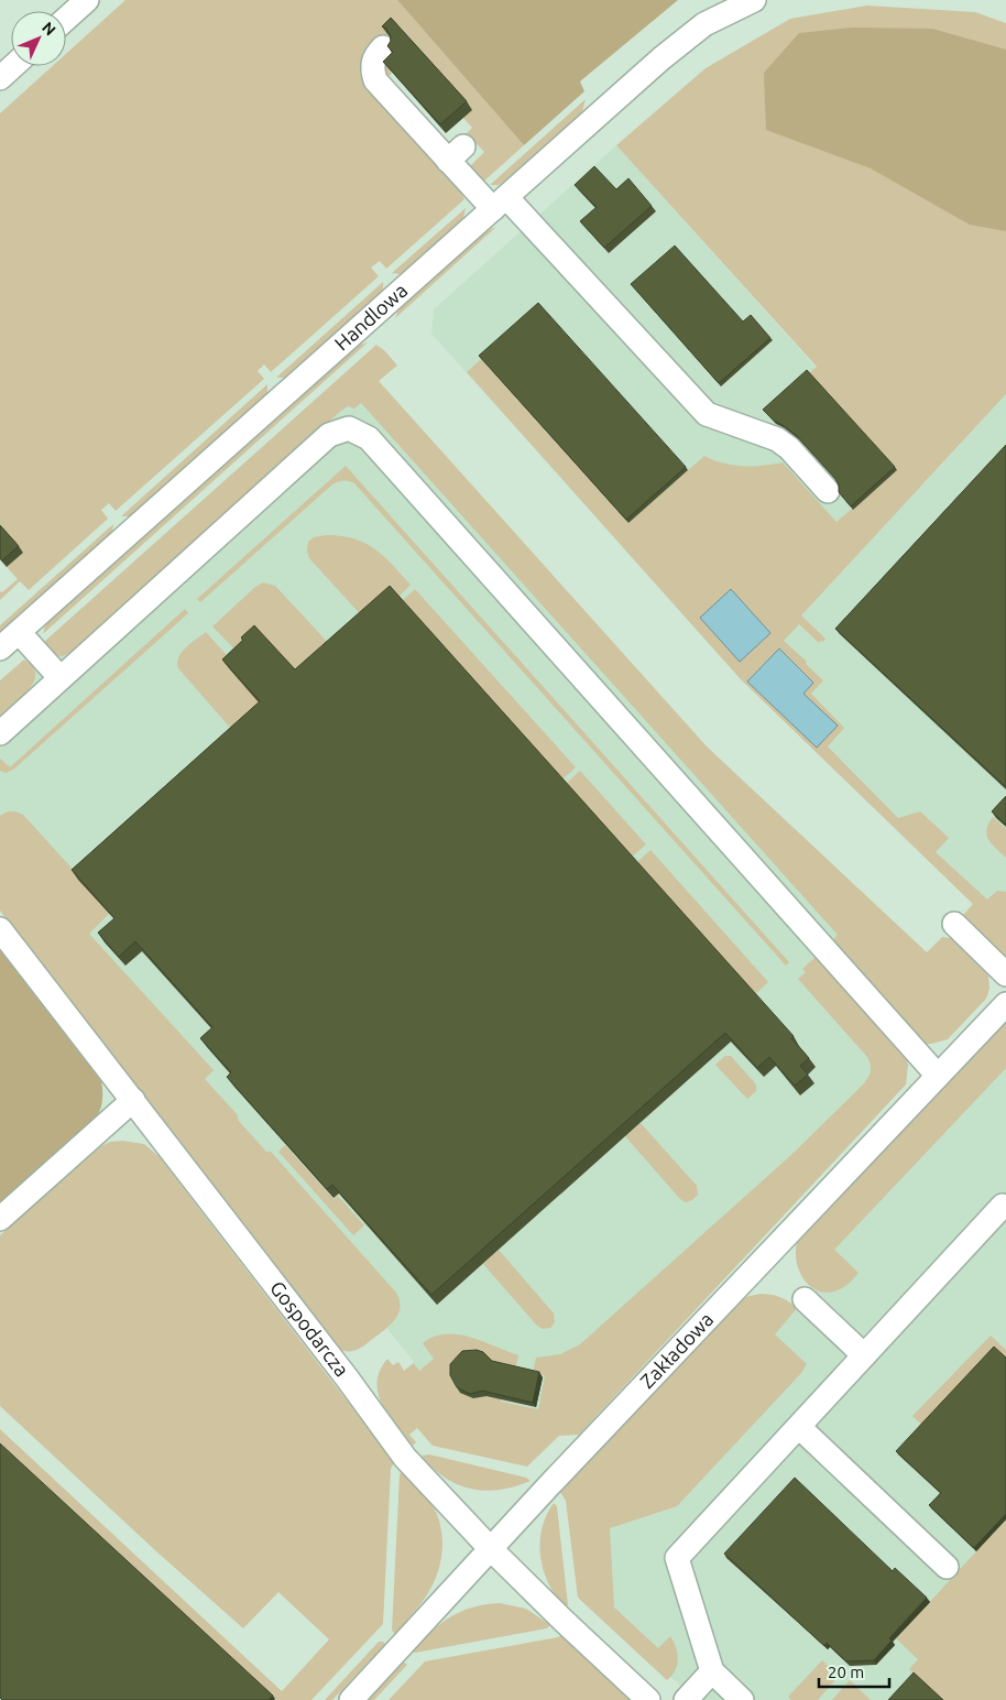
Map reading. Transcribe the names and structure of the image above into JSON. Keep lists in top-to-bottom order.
{
  "streets": {
    "street": ["Handlowa", "Gospodarcza", "Zakładowa"]
  },
  "crossings": [
    ["Gospodarcza", "Zakładowa"]
  ],
  "scale_bar": "20 m",
  "north": "top right"
}
